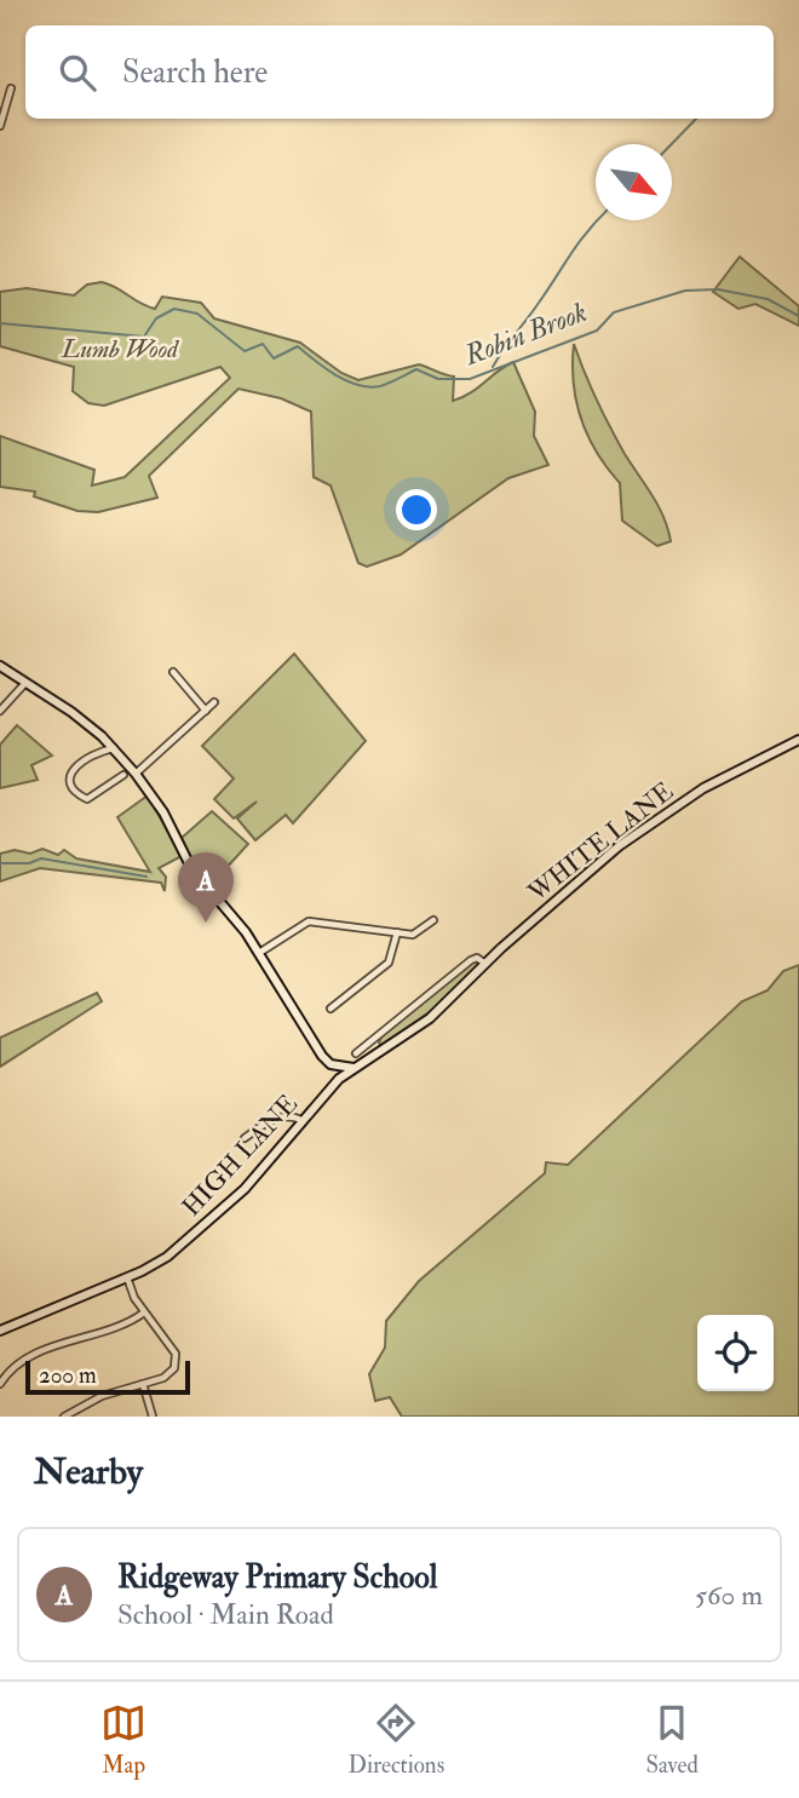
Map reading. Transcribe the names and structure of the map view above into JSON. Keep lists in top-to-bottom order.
{
  "streets": {
    "main road": ["WHITE LANE", "HIGH LANE"]
  },
  "crossings": [
    ["WHITE LANE", "HIGH LANE"]
  ],
  "water": ["Robin Brook"],
  "parks": ["Lumb Wood"],
  "scale_bar": "200 m",
  "north": "bottom right",
  "page": {
    "search": "Search here",
    "pins": "A",
    "scale": "200 m",
    "heading": "Nearby",
    "list": [
      {
        "mark": "A",
        "name": "Ridgeway Primary School",
        "note": "School · Main Road",
        "value": "560 m"
      }
    ],
    "nav": ["Map", "Directions", "Saved"]
  }
}
